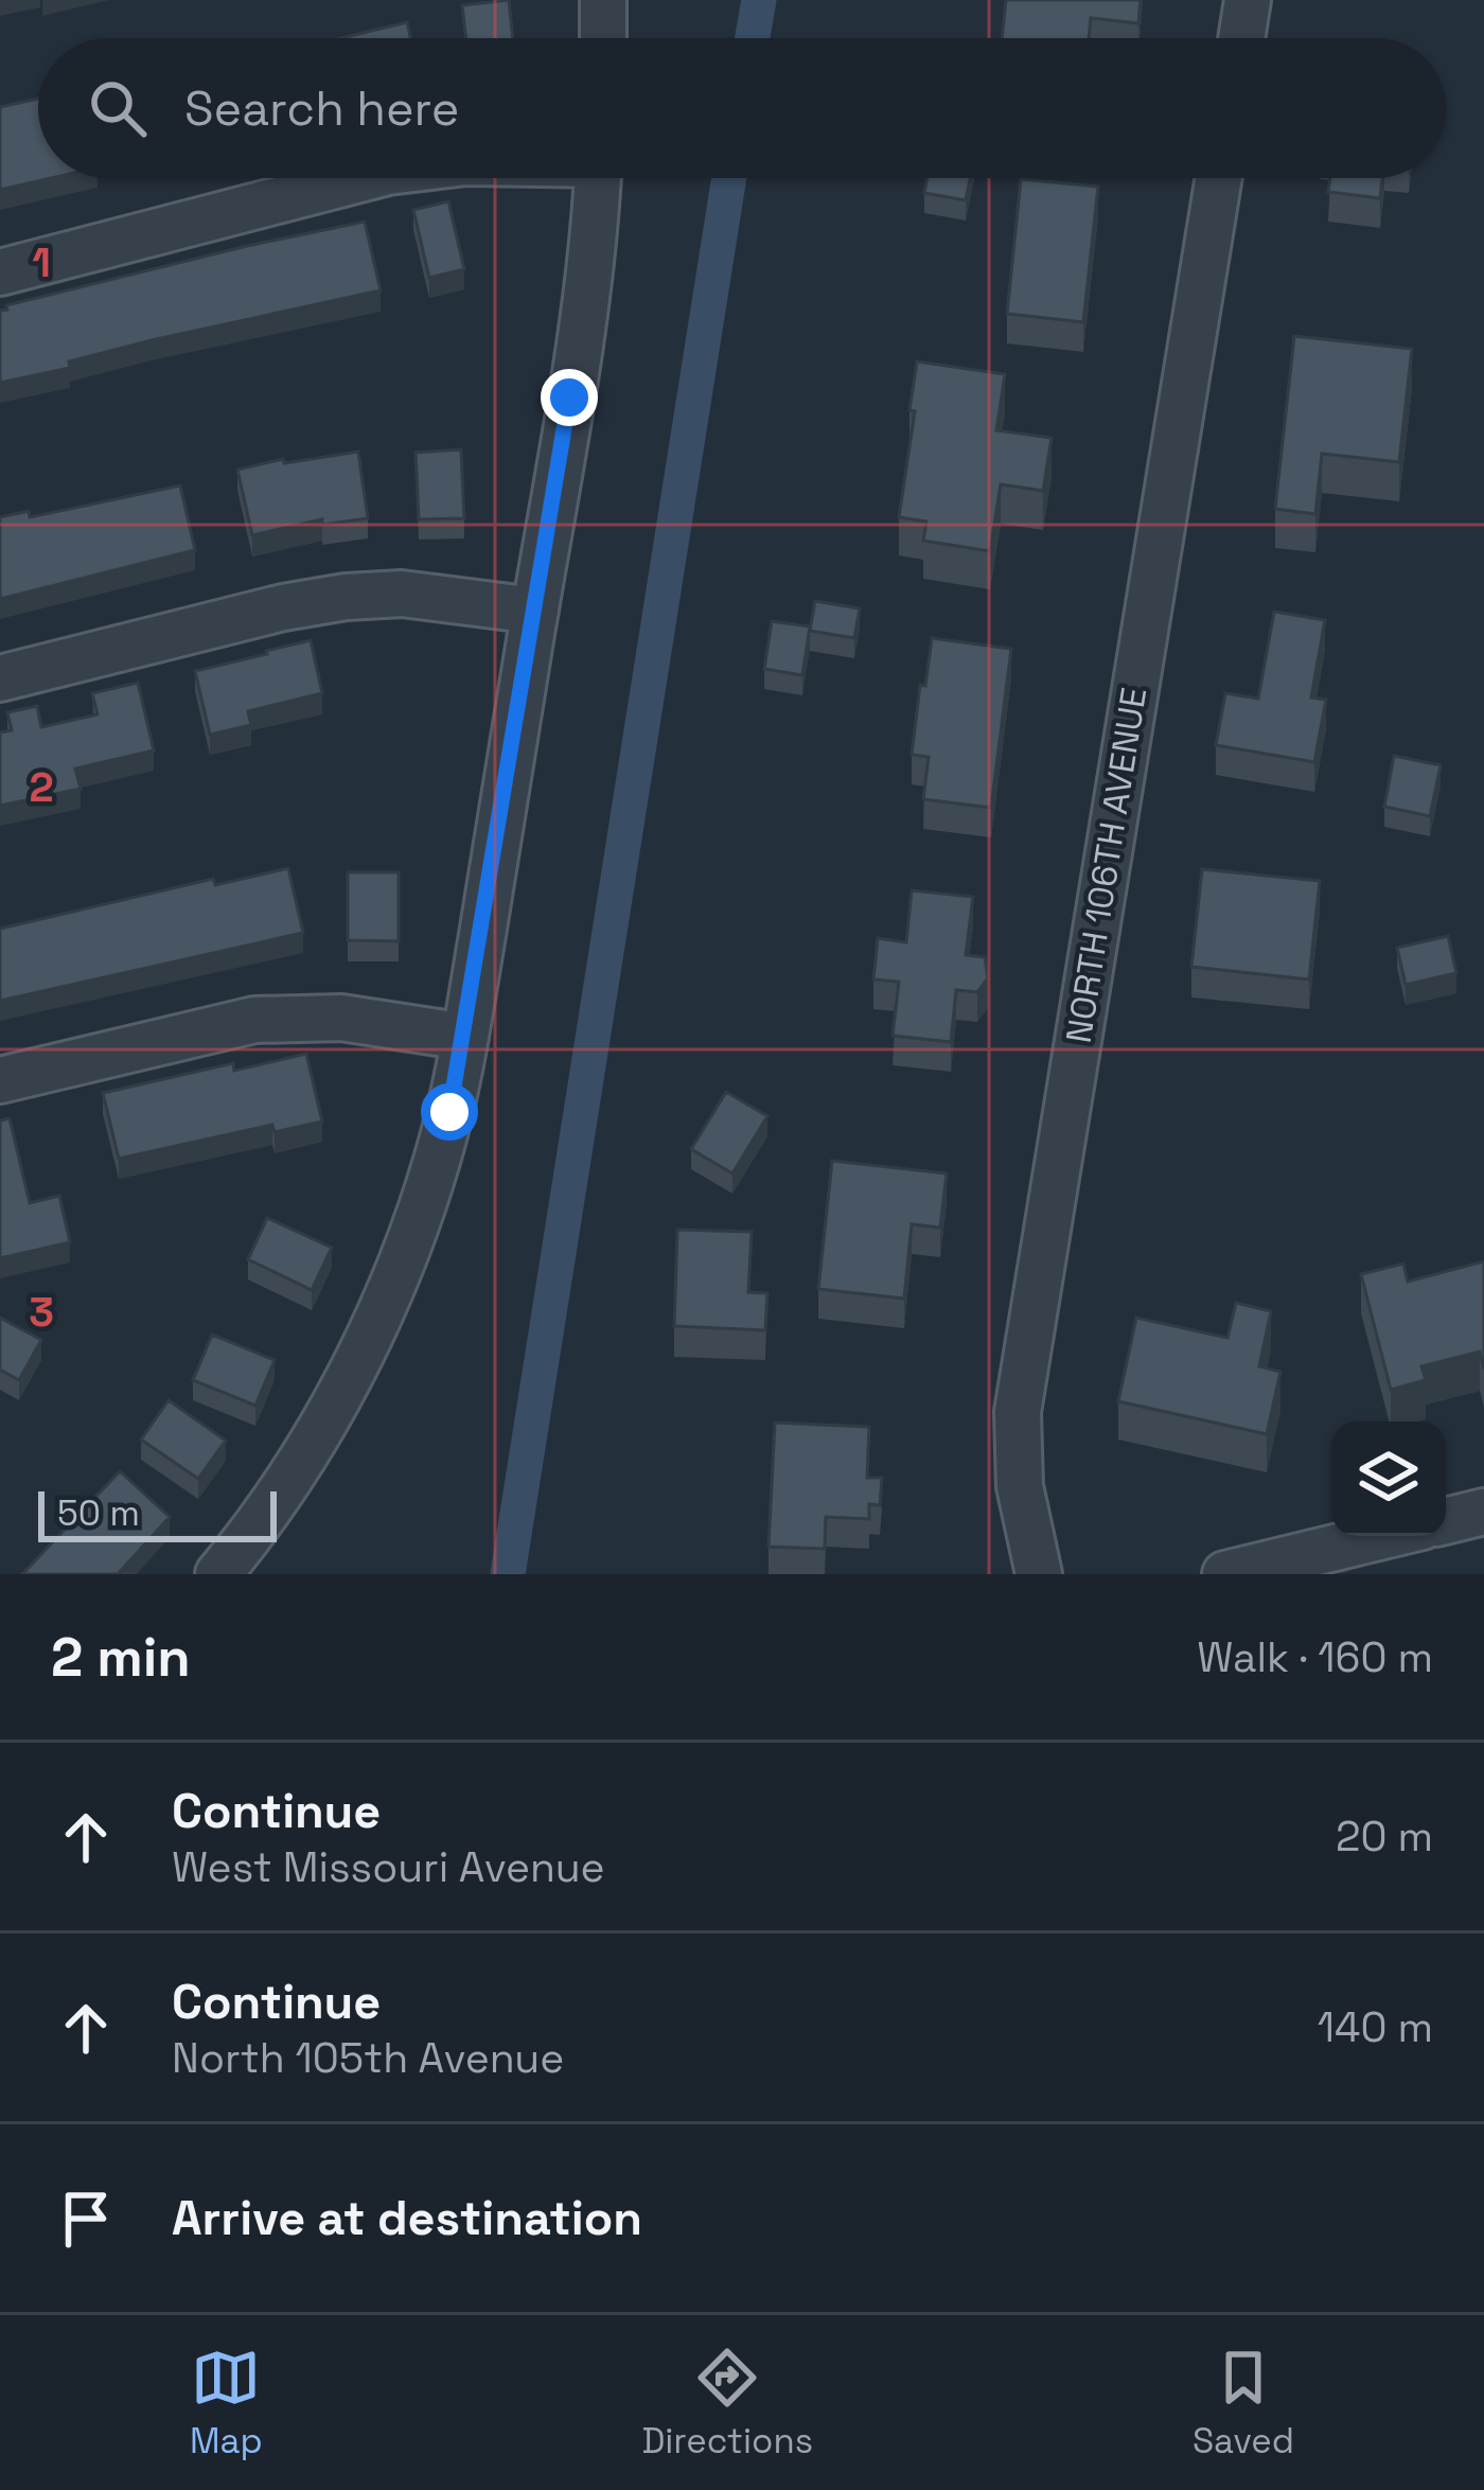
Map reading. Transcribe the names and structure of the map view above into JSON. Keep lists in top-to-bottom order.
{
  "streets": {
    "street": ["NORTH 106TH AVENUE"]
  },
  "scale_bar": "50 m",
  "page": {
    "search": "Search here",
    "scale": "50 m",
    "heading": ["2 min", "Walk · 160 m"],
    "list": [
      ["Continue", "West Missouri Avenue", "20 m"],
      ["Continue", "North 105th Avenue", "140 m"],
      "Arrive at destination"
    ],
    "nav": ["Map", "Directions", "Saved"]
  },
  "grid": {
    "rows": ["1", "2", "3"]
  }
}
